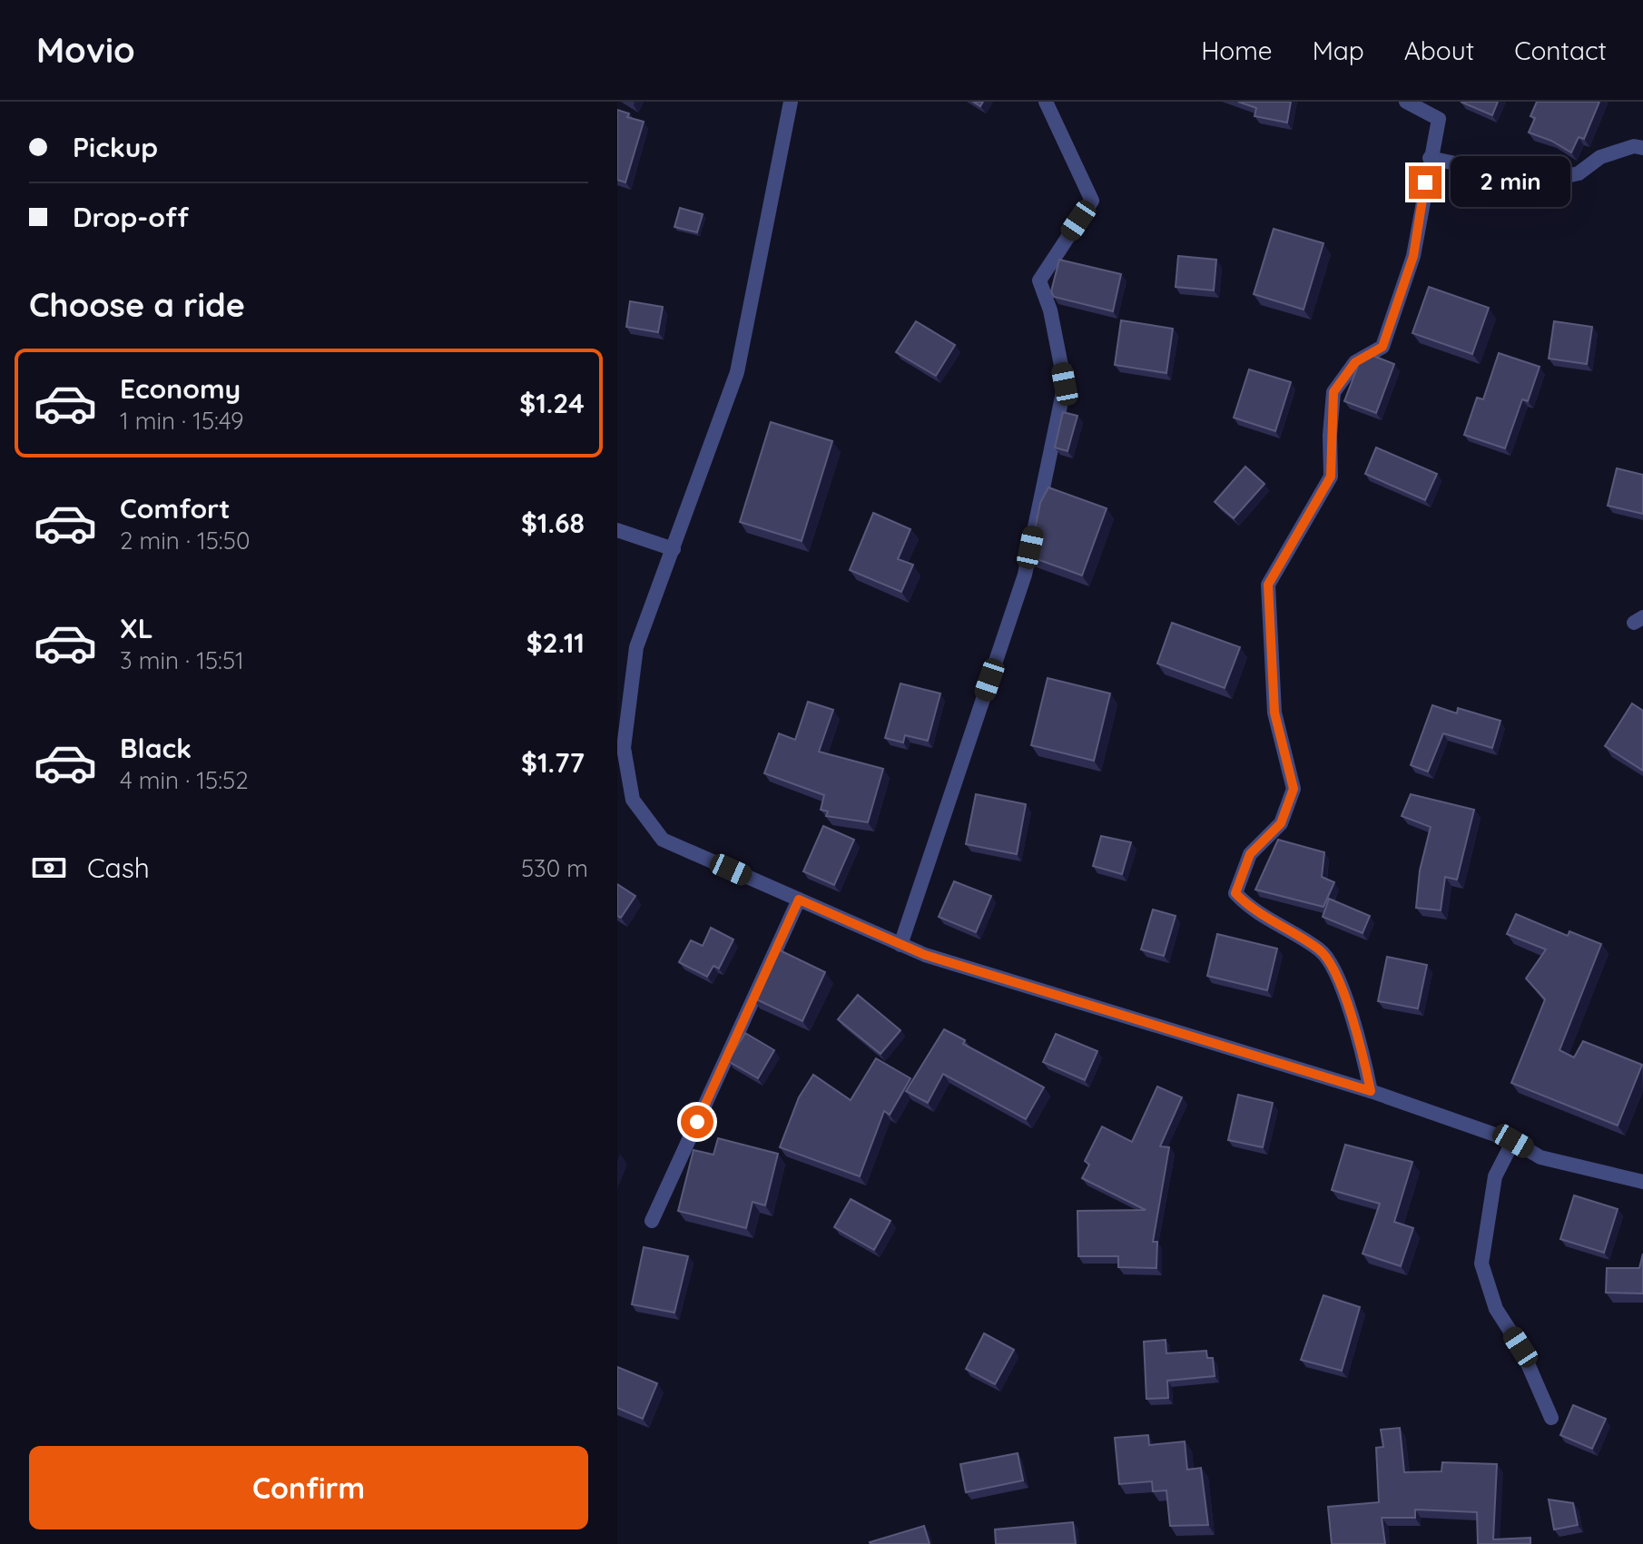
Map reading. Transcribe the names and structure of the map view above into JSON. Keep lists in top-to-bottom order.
{
  "page": {
    "header": "Movio",
    "nav": [
      "Home",
      "Map",
      "About",
      "Contact"
    ],
    "banner": ["Pickup", "Drop-off"],
    "bubble": "2 min",
    "heading": "Choose a ride",
    "list": [
      {
        "name": "Economy",
        "note": "1 min · 15:49",
        "value": "$1.24"
      },
      {
        "name": "Comfort",
        "note": "2 min · 15:50",
        "value": "$1.68"
      },
      {
        "name": "XL",
        "note": "3 min · 15:51",
        "value": "$2.11"
      },
      {
        "name": "Black",
        "note": "4 min · 15:52",
        "value": "$1.77"
      }
    ],
    "pay": ["Cash", "530 m"],
    "buttons": "Confirm"
  }
}
